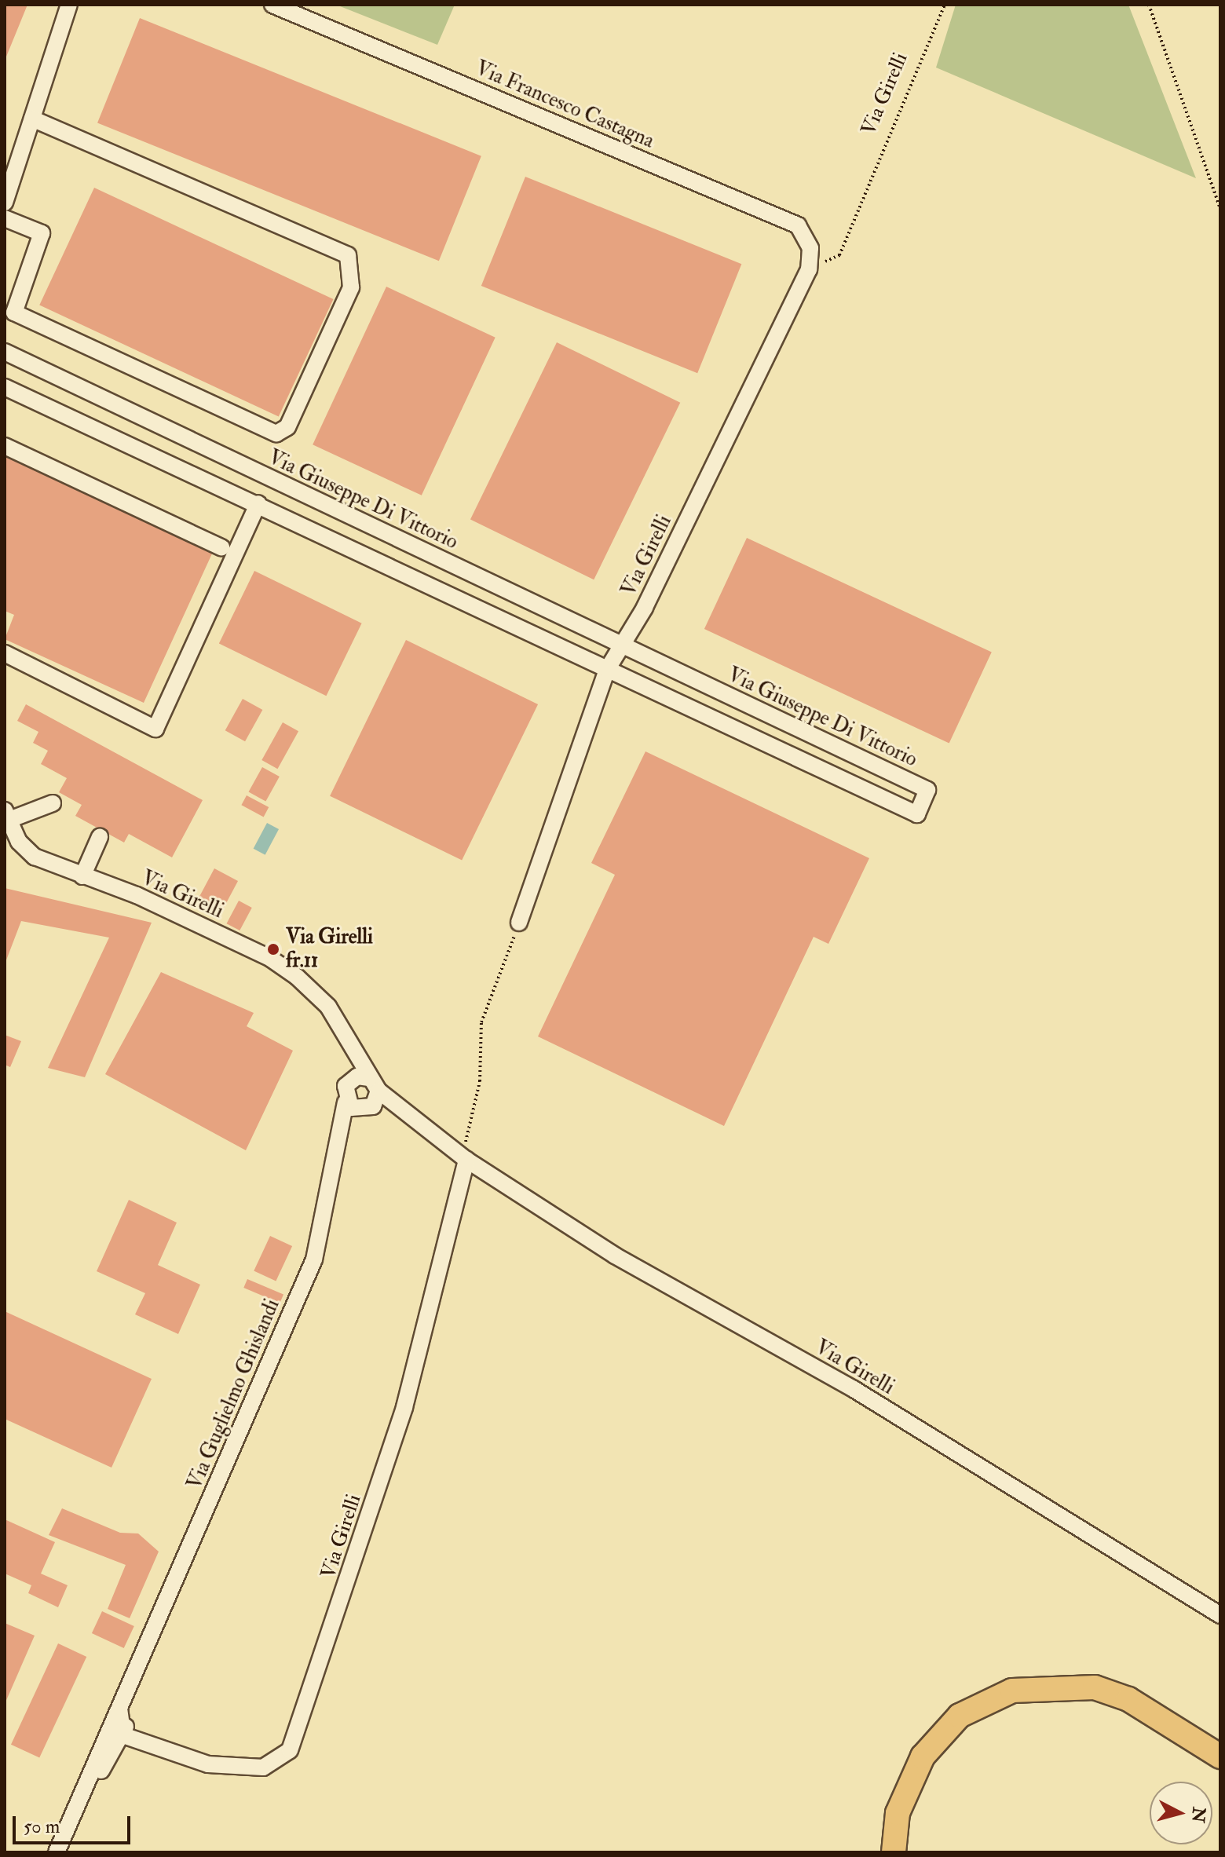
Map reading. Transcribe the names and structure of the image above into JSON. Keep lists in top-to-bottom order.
{
  "streets": {
    "street": [
      "Via Girelli",
      "Via Francesco Castagna",
      "Via Giuseppe Di Vittorio",
      "Via Guglielmo Ghislandi"
    ]
  },
  "crossings": [
    ["Via Girelli", "Via Francesco Castagna"],
    ["Via Girelli", "Via Giuseppe Di Vittorio"],
    ["Via Girelli", "Via Guglielmo Ghislandi"]
  ],
  "places": ["Via Girelli fr.11"],
  "scale_bar": "50 m",
  "north": "right"
}
